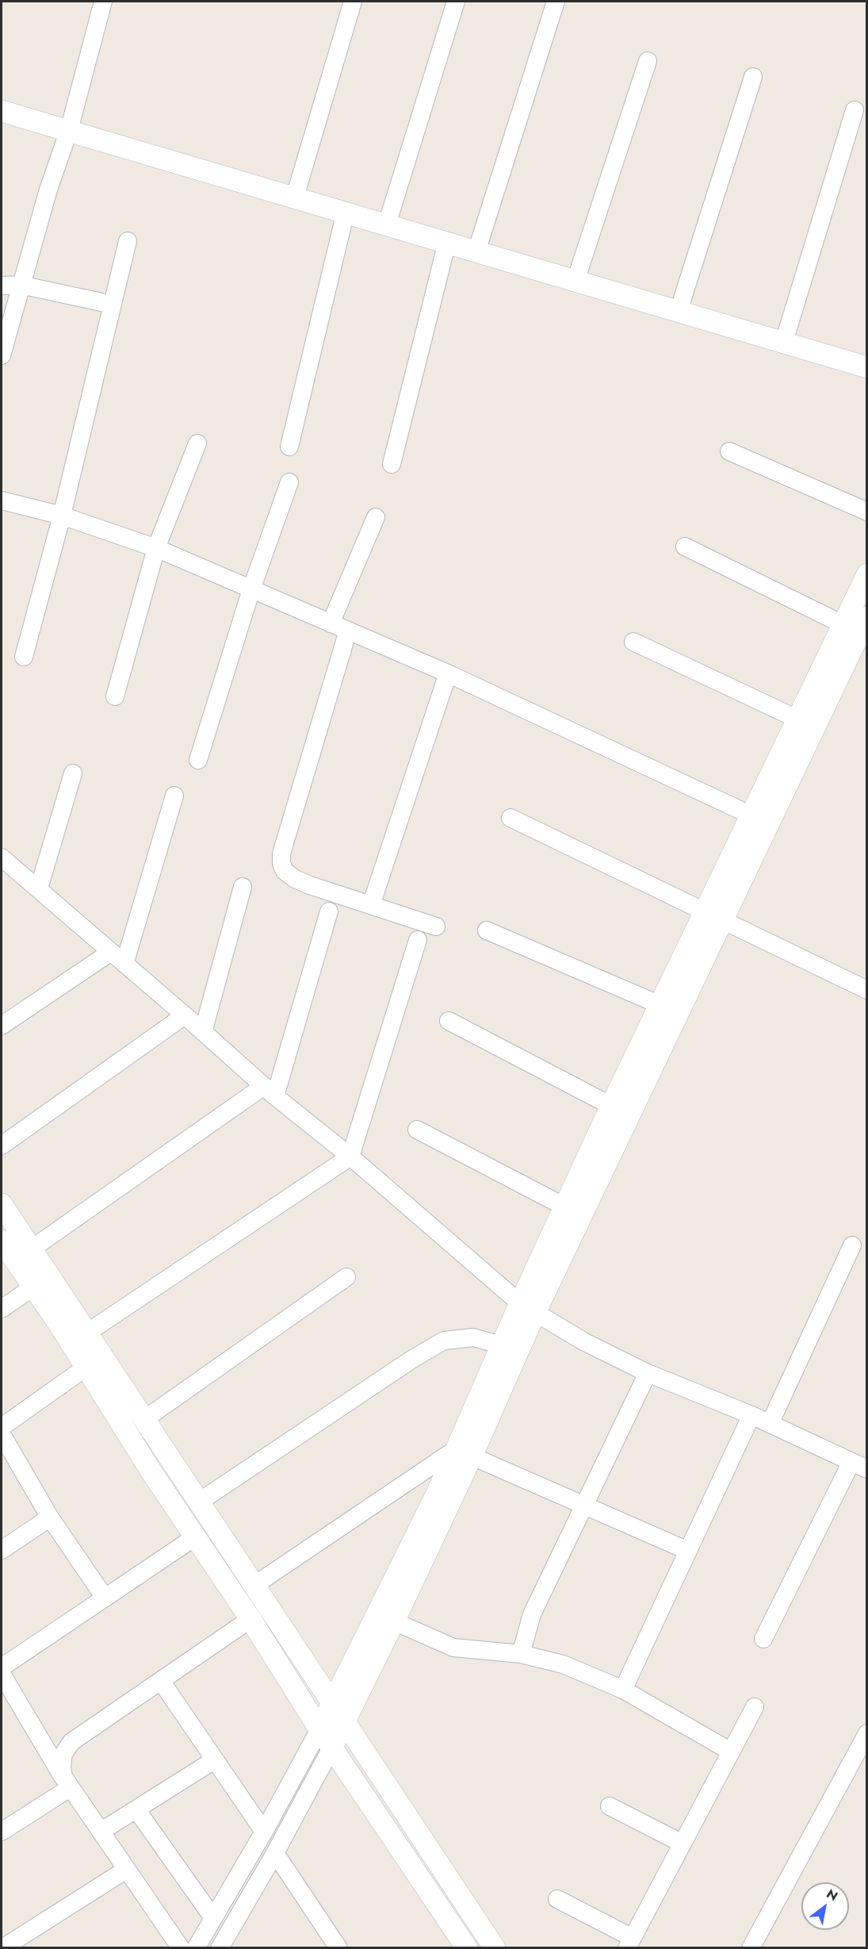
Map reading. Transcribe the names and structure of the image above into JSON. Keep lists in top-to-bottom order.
{
  "north": "top right"
}
